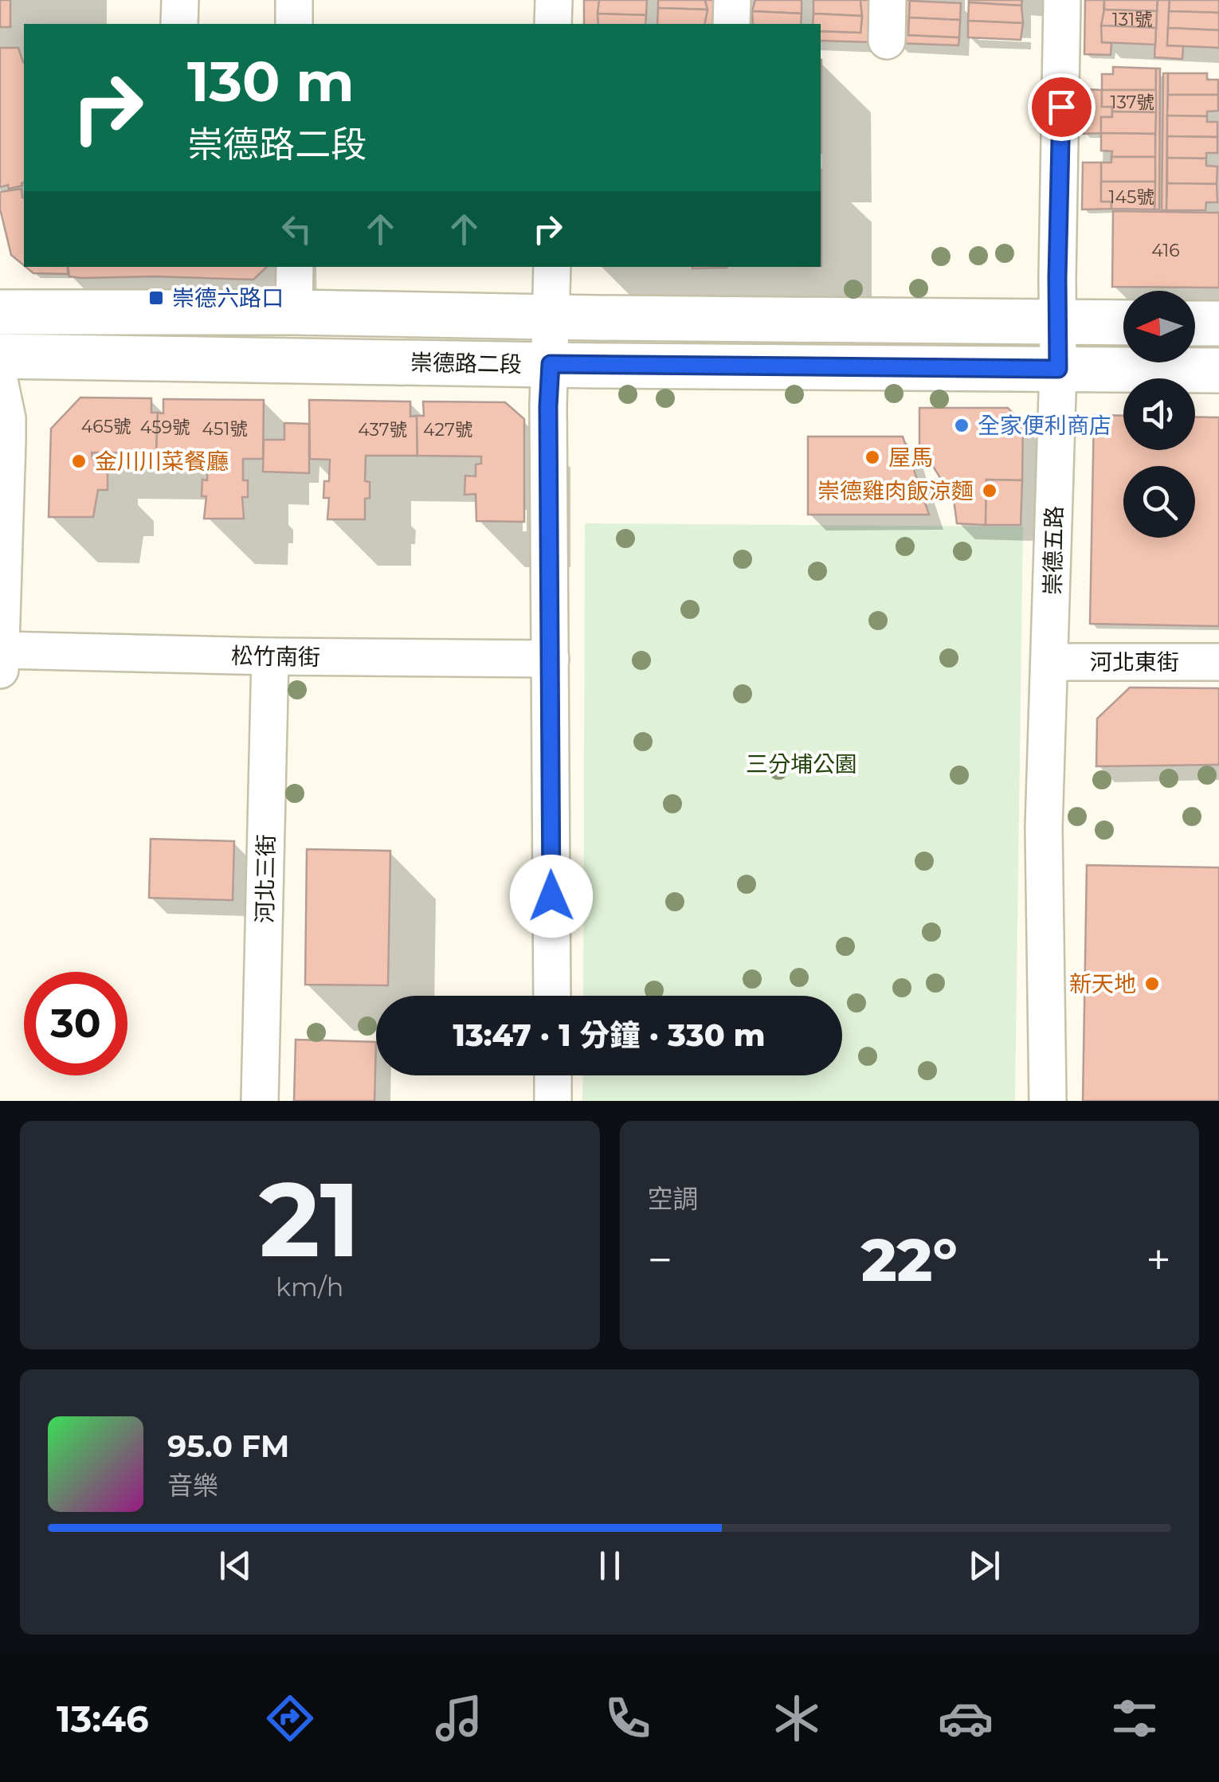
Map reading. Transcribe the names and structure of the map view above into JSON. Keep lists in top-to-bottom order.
{
  "streets": {
    "main road": ["崇德路二段"],
    "street": [
      "崇德五路",
      "松竹南街",
      "河北東街",
      "河北三街"
    ]
  },
  "crossings": [
    ["崇德路二段", "崇德五路"],
    ["崇德五路", "河北東街"],
    ["松竹南街", "河北三街"]
  ],
  "parks": ["三分埔公園"],
  "places": {
    "transit": ["崇德六路口"],
    "other": [
      "全家便利商店",
      "屋馬",
      "金川川菜餐廳",
      "崇德雞肉飯涼麵",
      "新天地"
    ]
  },
  "house_numbers": [
    "131號",
    "137號",
    "145號",
    "416",
    "465號",
    "459號",
    "451號",
    "437號",
    "427號"
  ],
  "north": "left",
  "page": {
    "turn": ["130 m", "崇德路二段"],
    "limit": "30",
    "trip": "13:47 · 1 分鐘 · 330 m",
    "tile": [
      ["21", "km/h"],
      "空調"
    ],
    "heat": ["−", "22°", "+"],
    "song": ["95.0 FM", "音樂"],
    "tabs": "13:46"
  }
}
